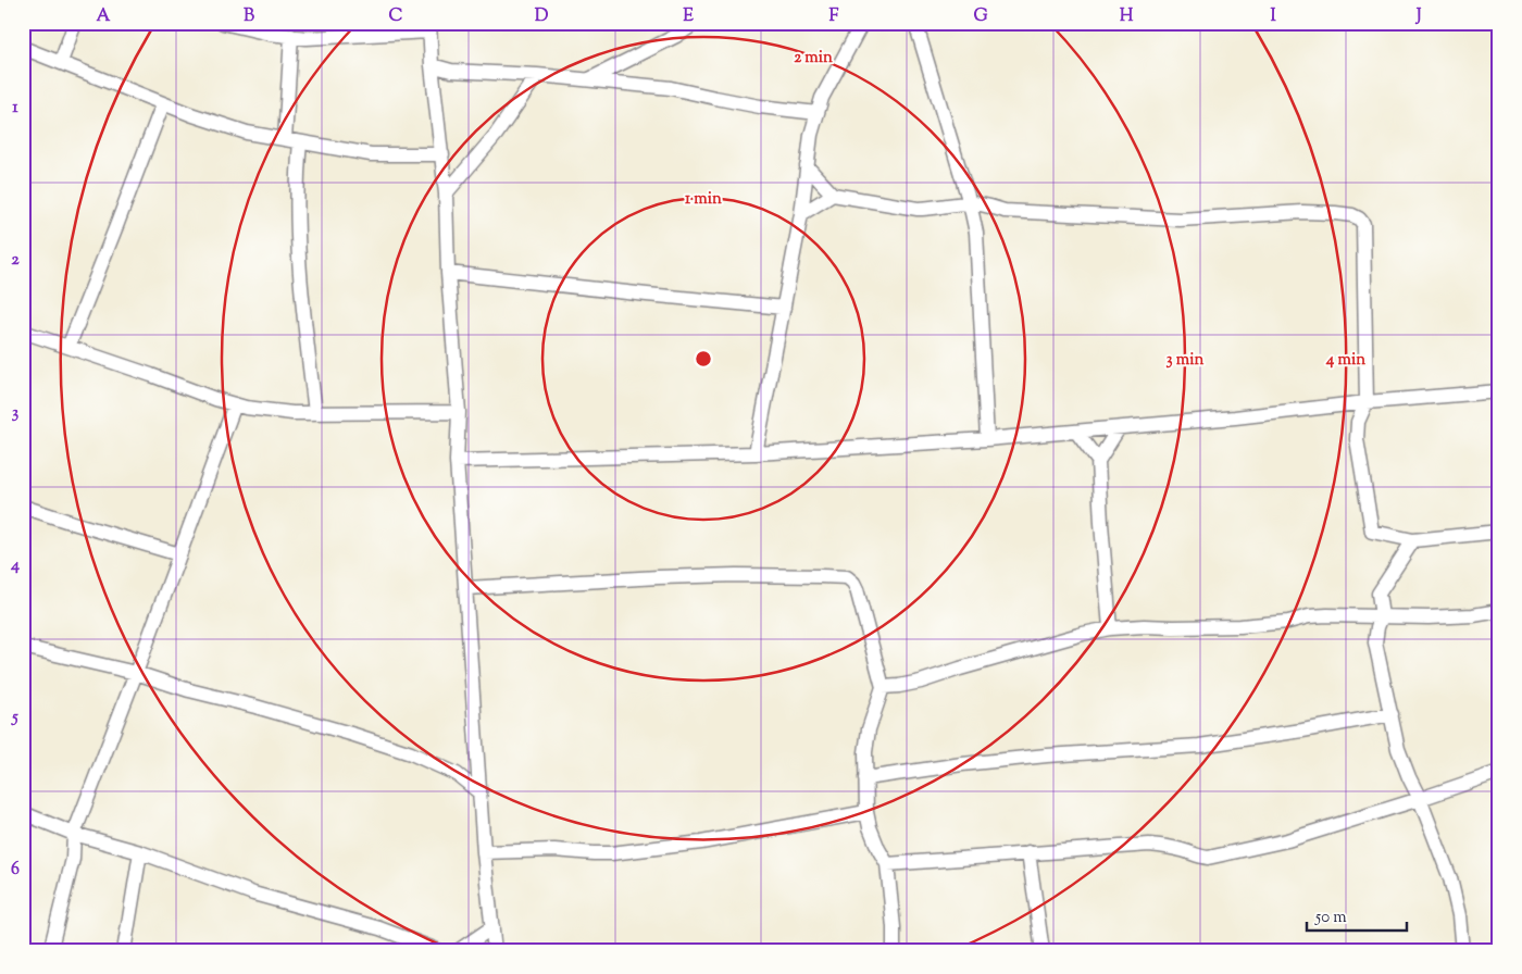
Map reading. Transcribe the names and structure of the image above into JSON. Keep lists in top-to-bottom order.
{
  "scale_bar": "50 m",
  "grid": {
    "columns": [
      "A",
      "B",
      "C",
      "D",
      "E",
      "F",
      "G",
      "H",
      "I",
      "J"
    ],
    "rows": [
      "1",
      "2",
      "3",
      "4",
      "5",
      "6"
    ]
  },
  "rings": [
    "2 min",
    "1 min",
    "3 min",
    "4 min"
  ]
}
